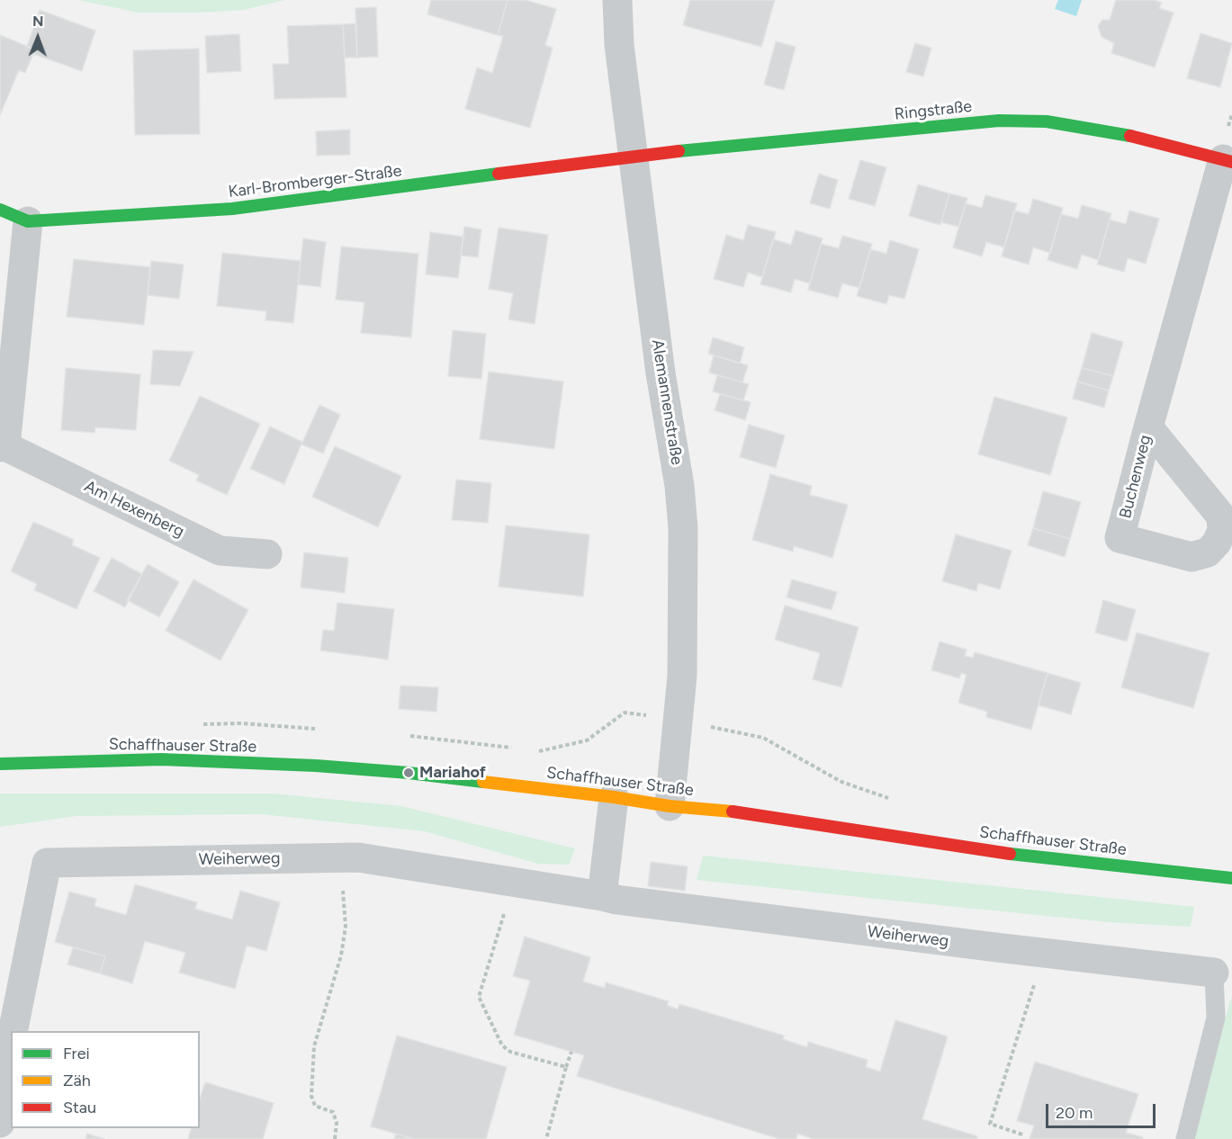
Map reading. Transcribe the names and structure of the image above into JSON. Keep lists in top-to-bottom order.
{
  "streets": {
    "street": [
      "Ringstraße",
      "Karl-Bromberger-Straße",
      "Alemannenstraße",
      "Buchenweg",
      "Am Hexenberg",
      "Schaffhauser Straße",
      "Weiherweg"
    ]
  },
  "crossings": [
    ["Ringstraße", "Karl-Bromberger-Straße"],
    ["Ringstraße", "Alemannenstraße"],
    ["Ringstraße", "Buchenweg"],
    ["Karl-Bromberger-Straße", "Alemannenstraße"],
    ["Karl-Bromberger-Straße", "Am Hexenberg"],
    ["Alemannenstraße", "Schaffhauser Straße"]
  ],
  "places": ["Mariahof"],
  "legend": ["Frei", "Zäh", "Stau"],
  "scale_bar": "20 m",
  "north": "top"
}
